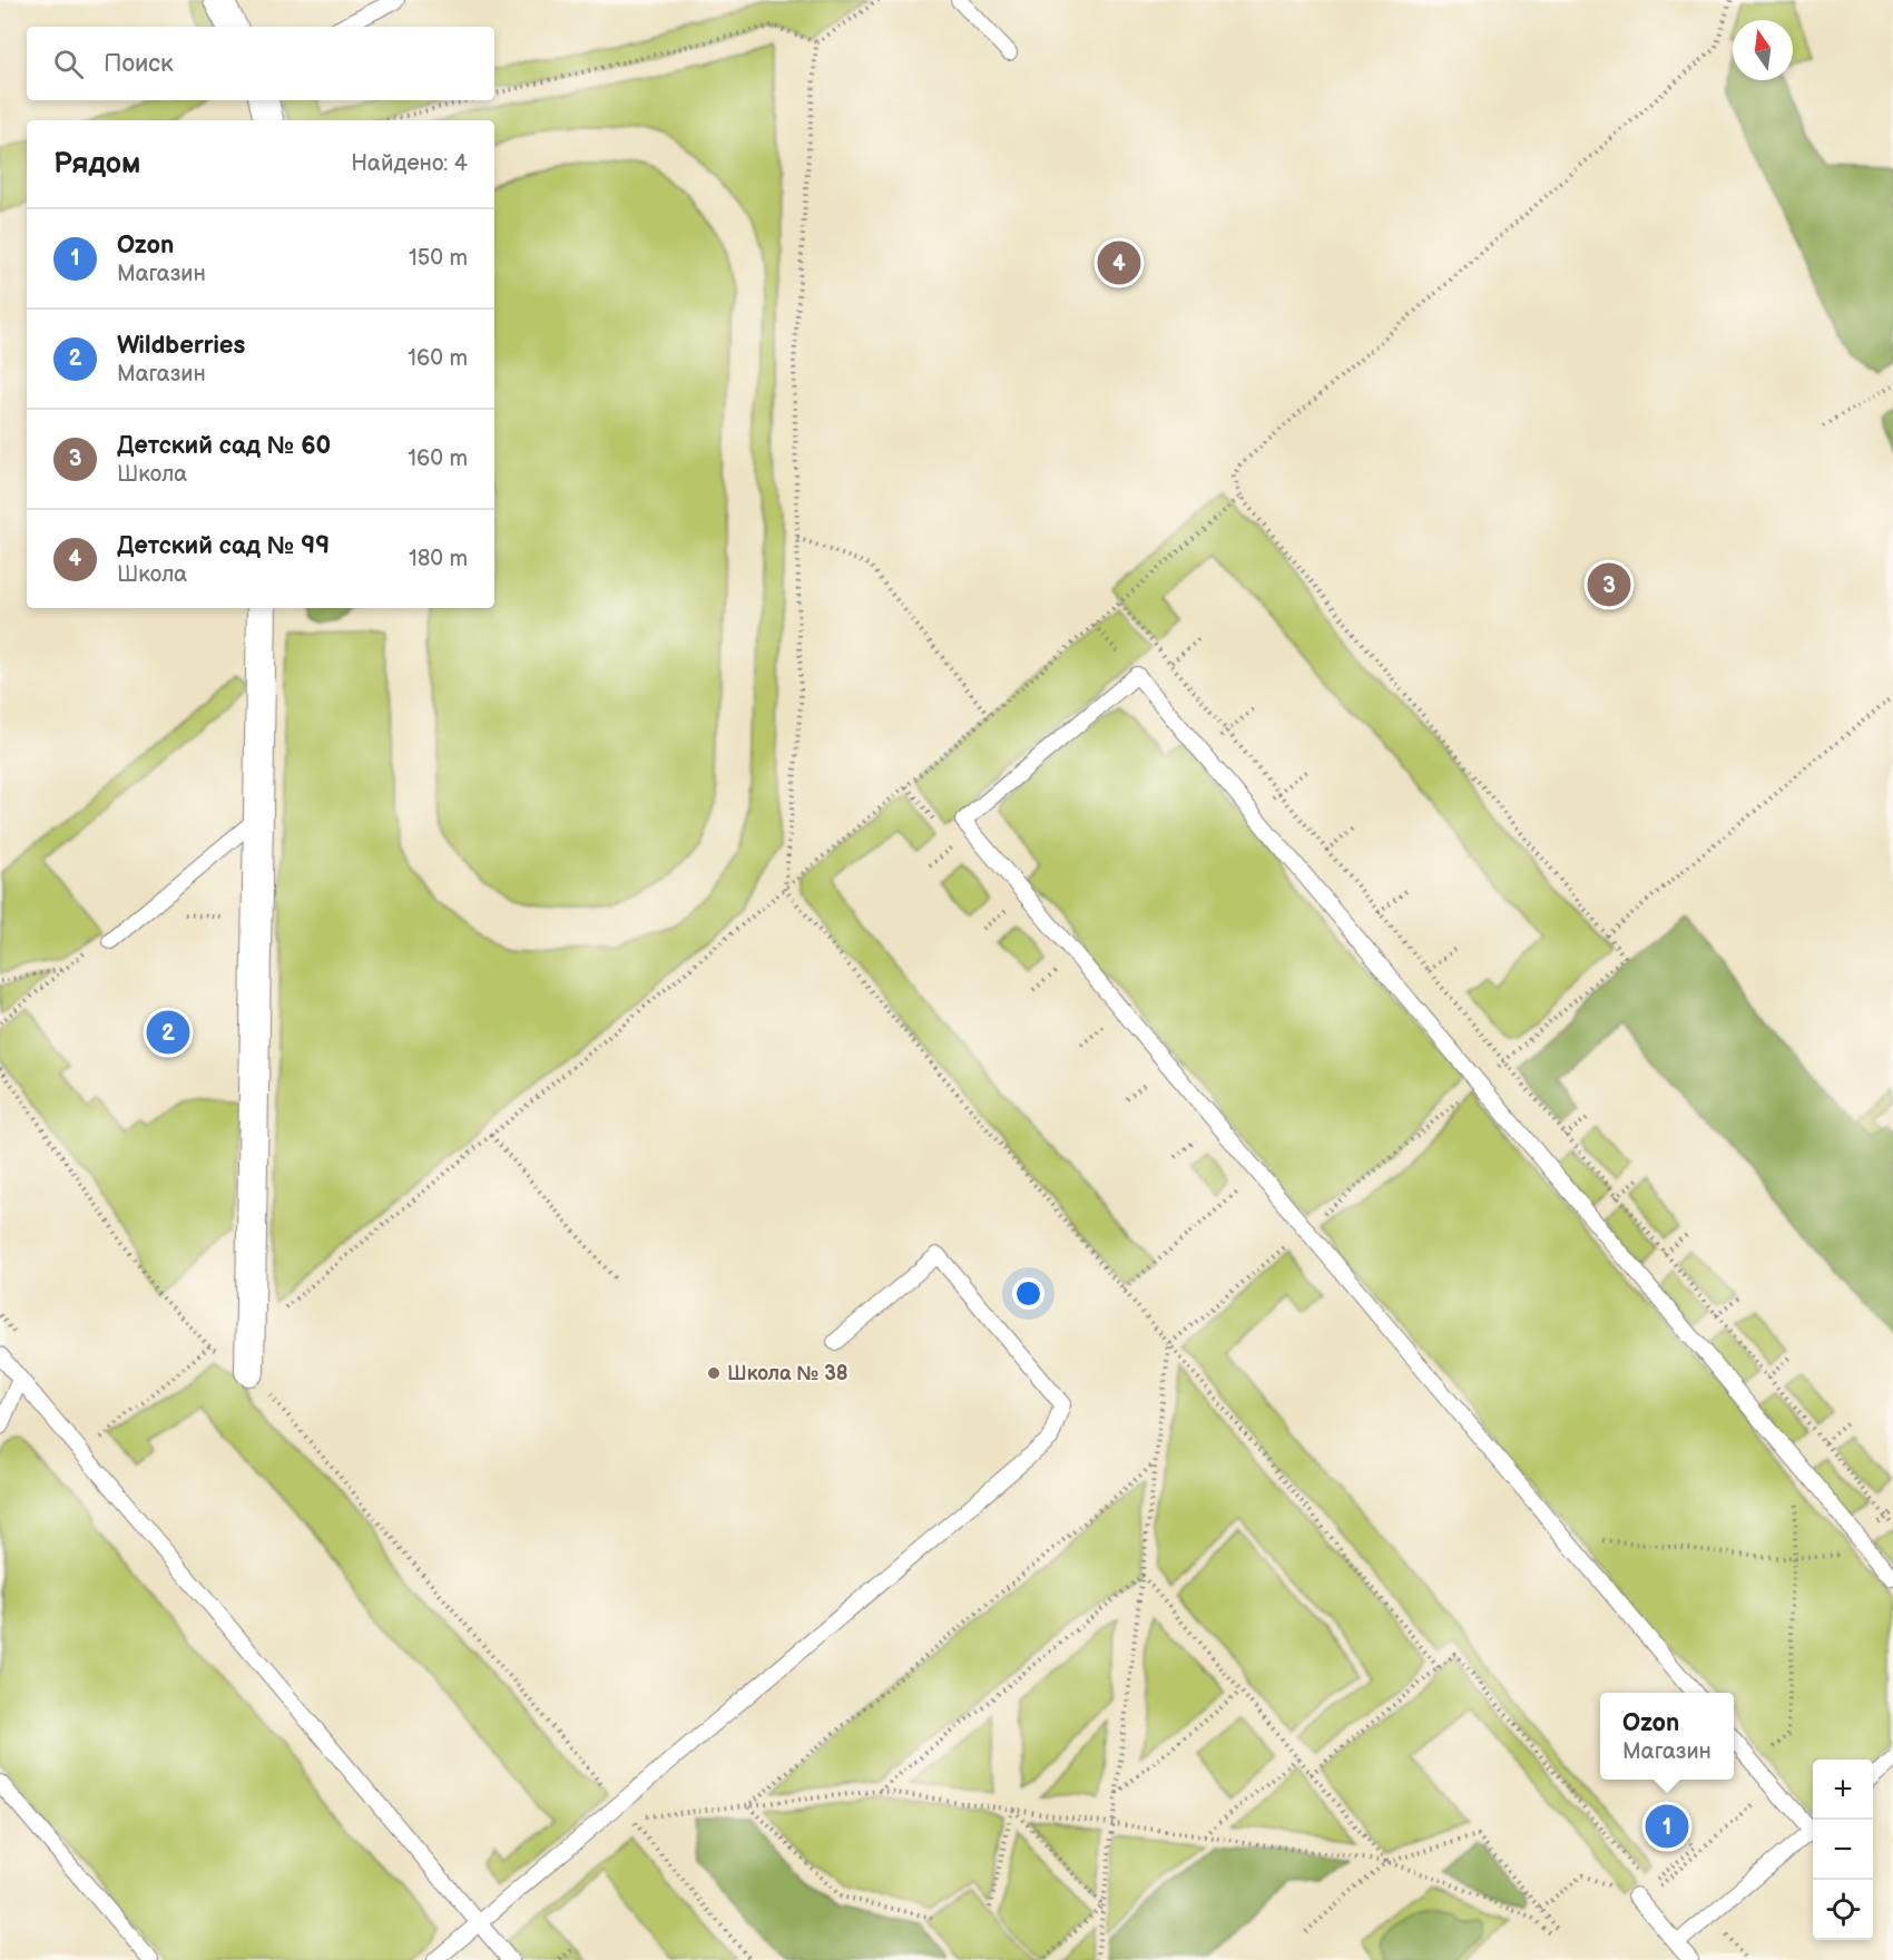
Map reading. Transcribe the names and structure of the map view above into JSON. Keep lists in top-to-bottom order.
{
  "places": ["Школа № 38"],
  "north": "top",
  "page": {
    "search": "Поиск",
    "heading": ["Рядом", "Найдено: 4"],
    "list": [
      {
        "mark": "1",
        "name": "Ozon",
        "note": "Магазин",
        "value": "150 m"
      },
      {
        "mark": "2",
        "name": "Wildberries",
        "note": "Магазин",
        "value": "160 m"
      },
      {
        "mark": "3",
        "name": "Детский сад № 60",
        "note": "Школа",
        "value": "160 m"
      },
      {
        "mark": "4",
        "name": "Детский сад № 99",
        "note": "Школа",
        "value": "180 m"
      }
    ],
    "pins": [
      "4",
      "3",
      "2",
      "1"
    ],
    "popup": ["Ozon", "Магазин"],
    "map_buttons": ["+", "−"]
  }
}
